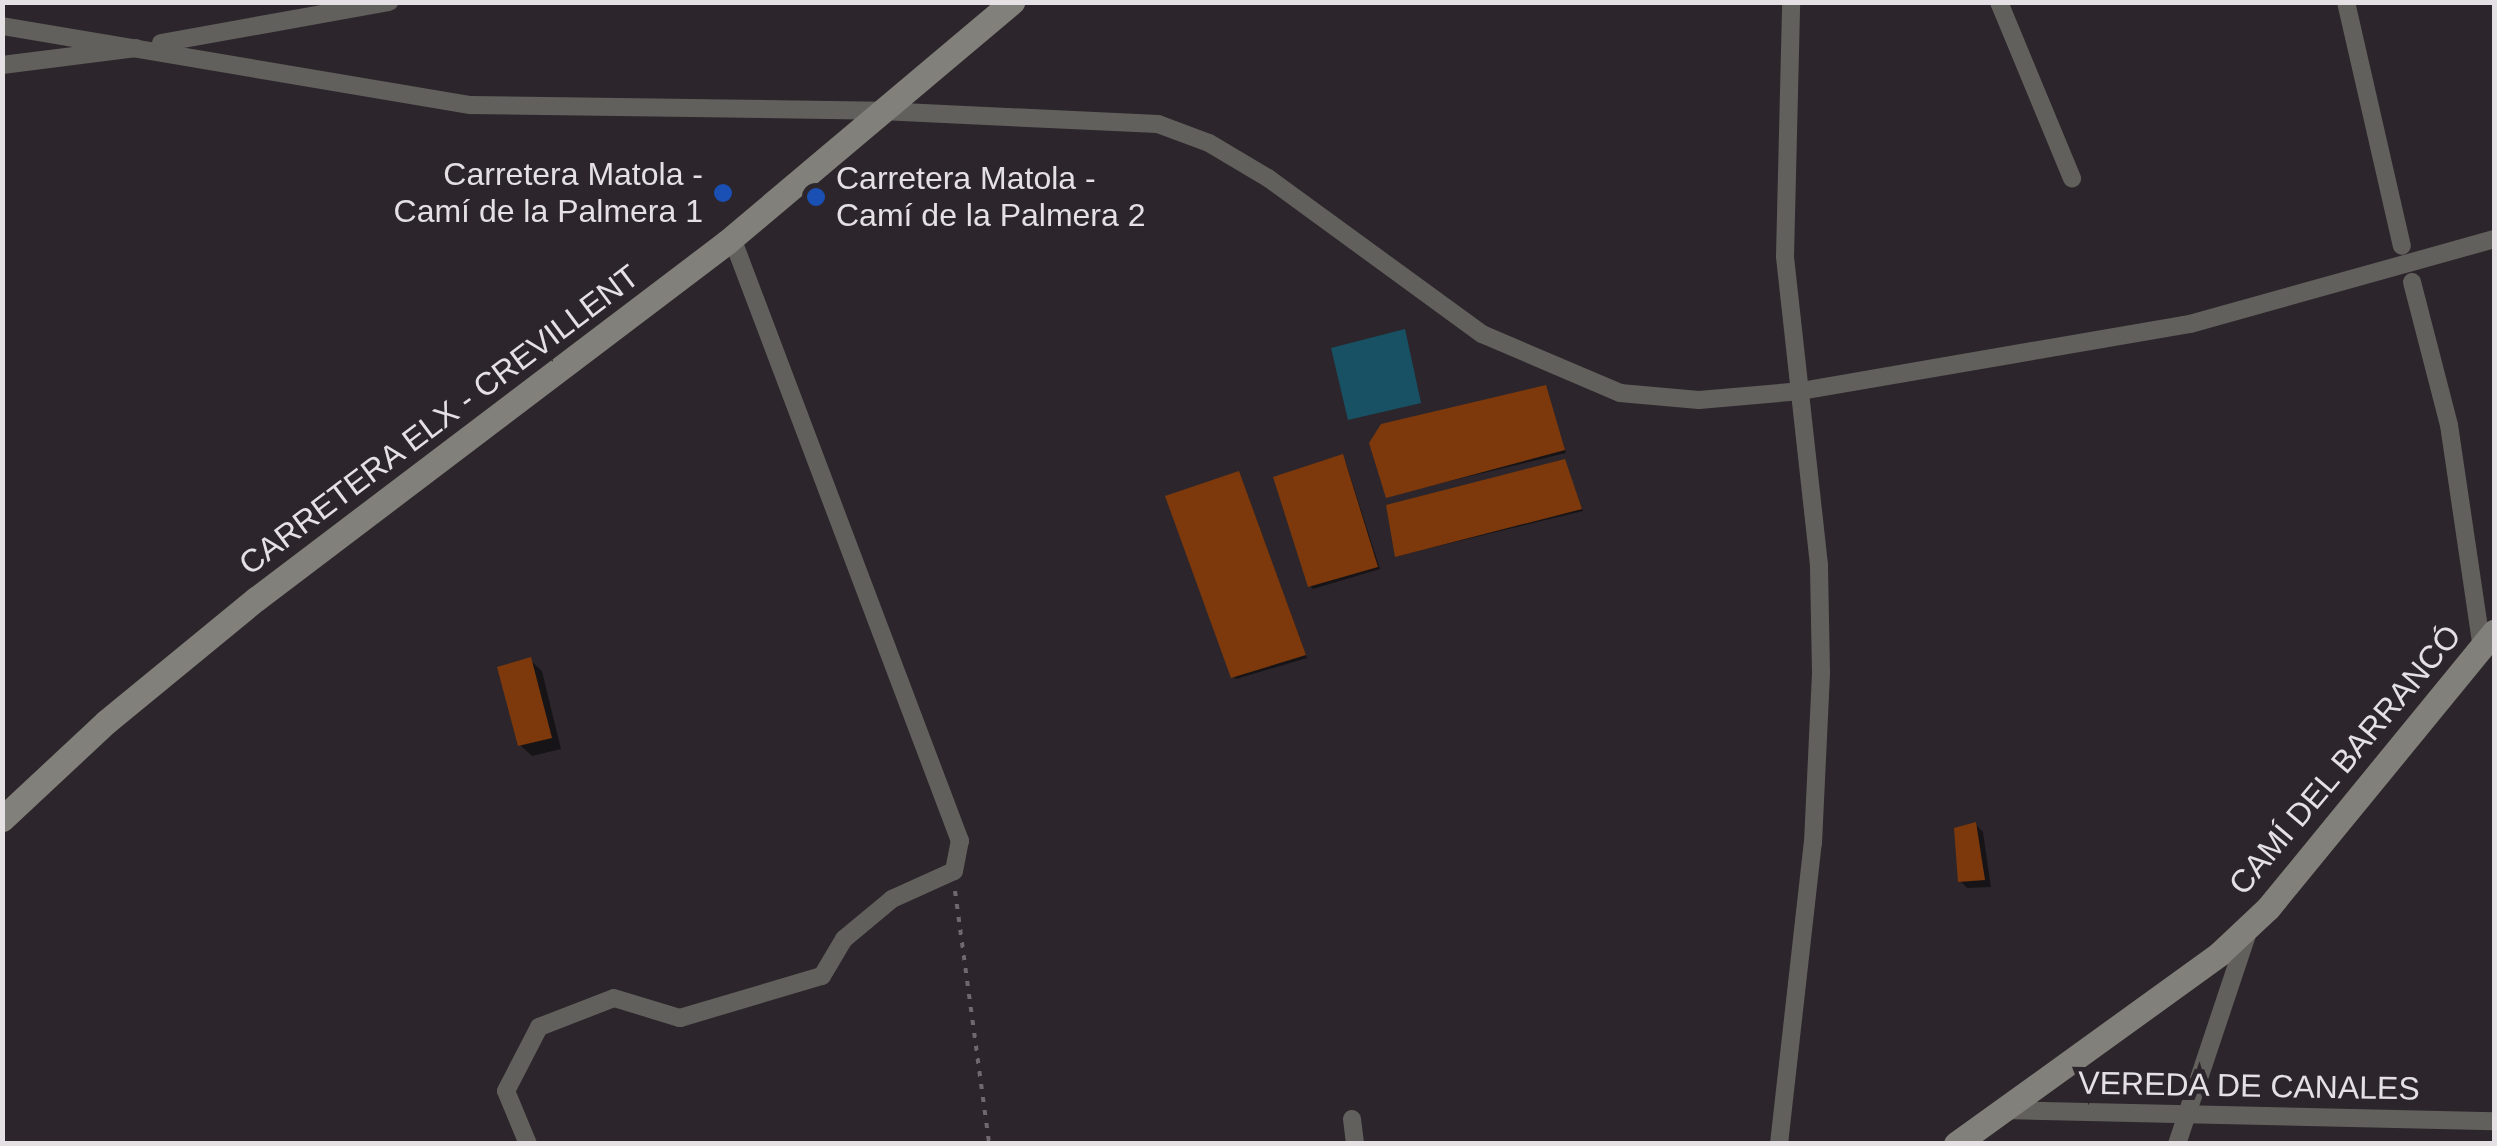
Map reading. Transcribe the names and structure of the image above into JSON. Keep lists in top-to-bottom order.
{
  "streets": {
    "street": ["CARRETERA ELX - CREVILLENT", "CAMÍ DEL BARRANCÓ", "VEREDA DE CANALES"]
  },
  "crossings": [
    ["CAMÍ DEL BARRANCÓ", "VEREDA DE CANALES"]
  ],
  "places": ["Carretera Matola - Camí de la Palmera 1", "Carretera Matola - Camí de la Palmera 2"]
}
